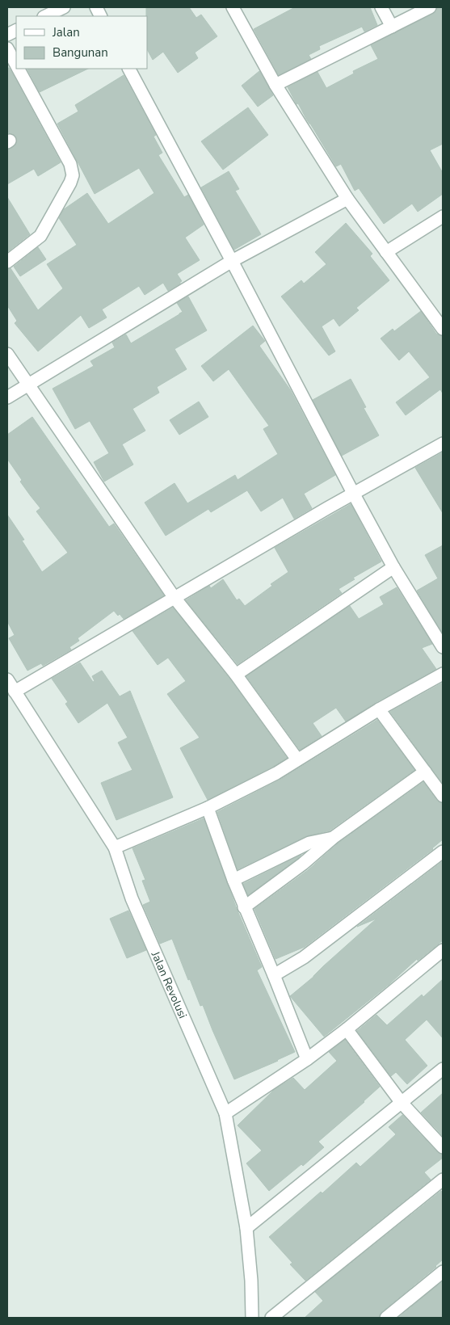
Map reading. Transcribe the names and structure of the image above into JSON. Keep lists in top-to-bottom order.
{
  "streets": {
    "street": ["Jalan Revolusi"]
  },
  "legend": ["Jalan", "Bangunan"]
}
